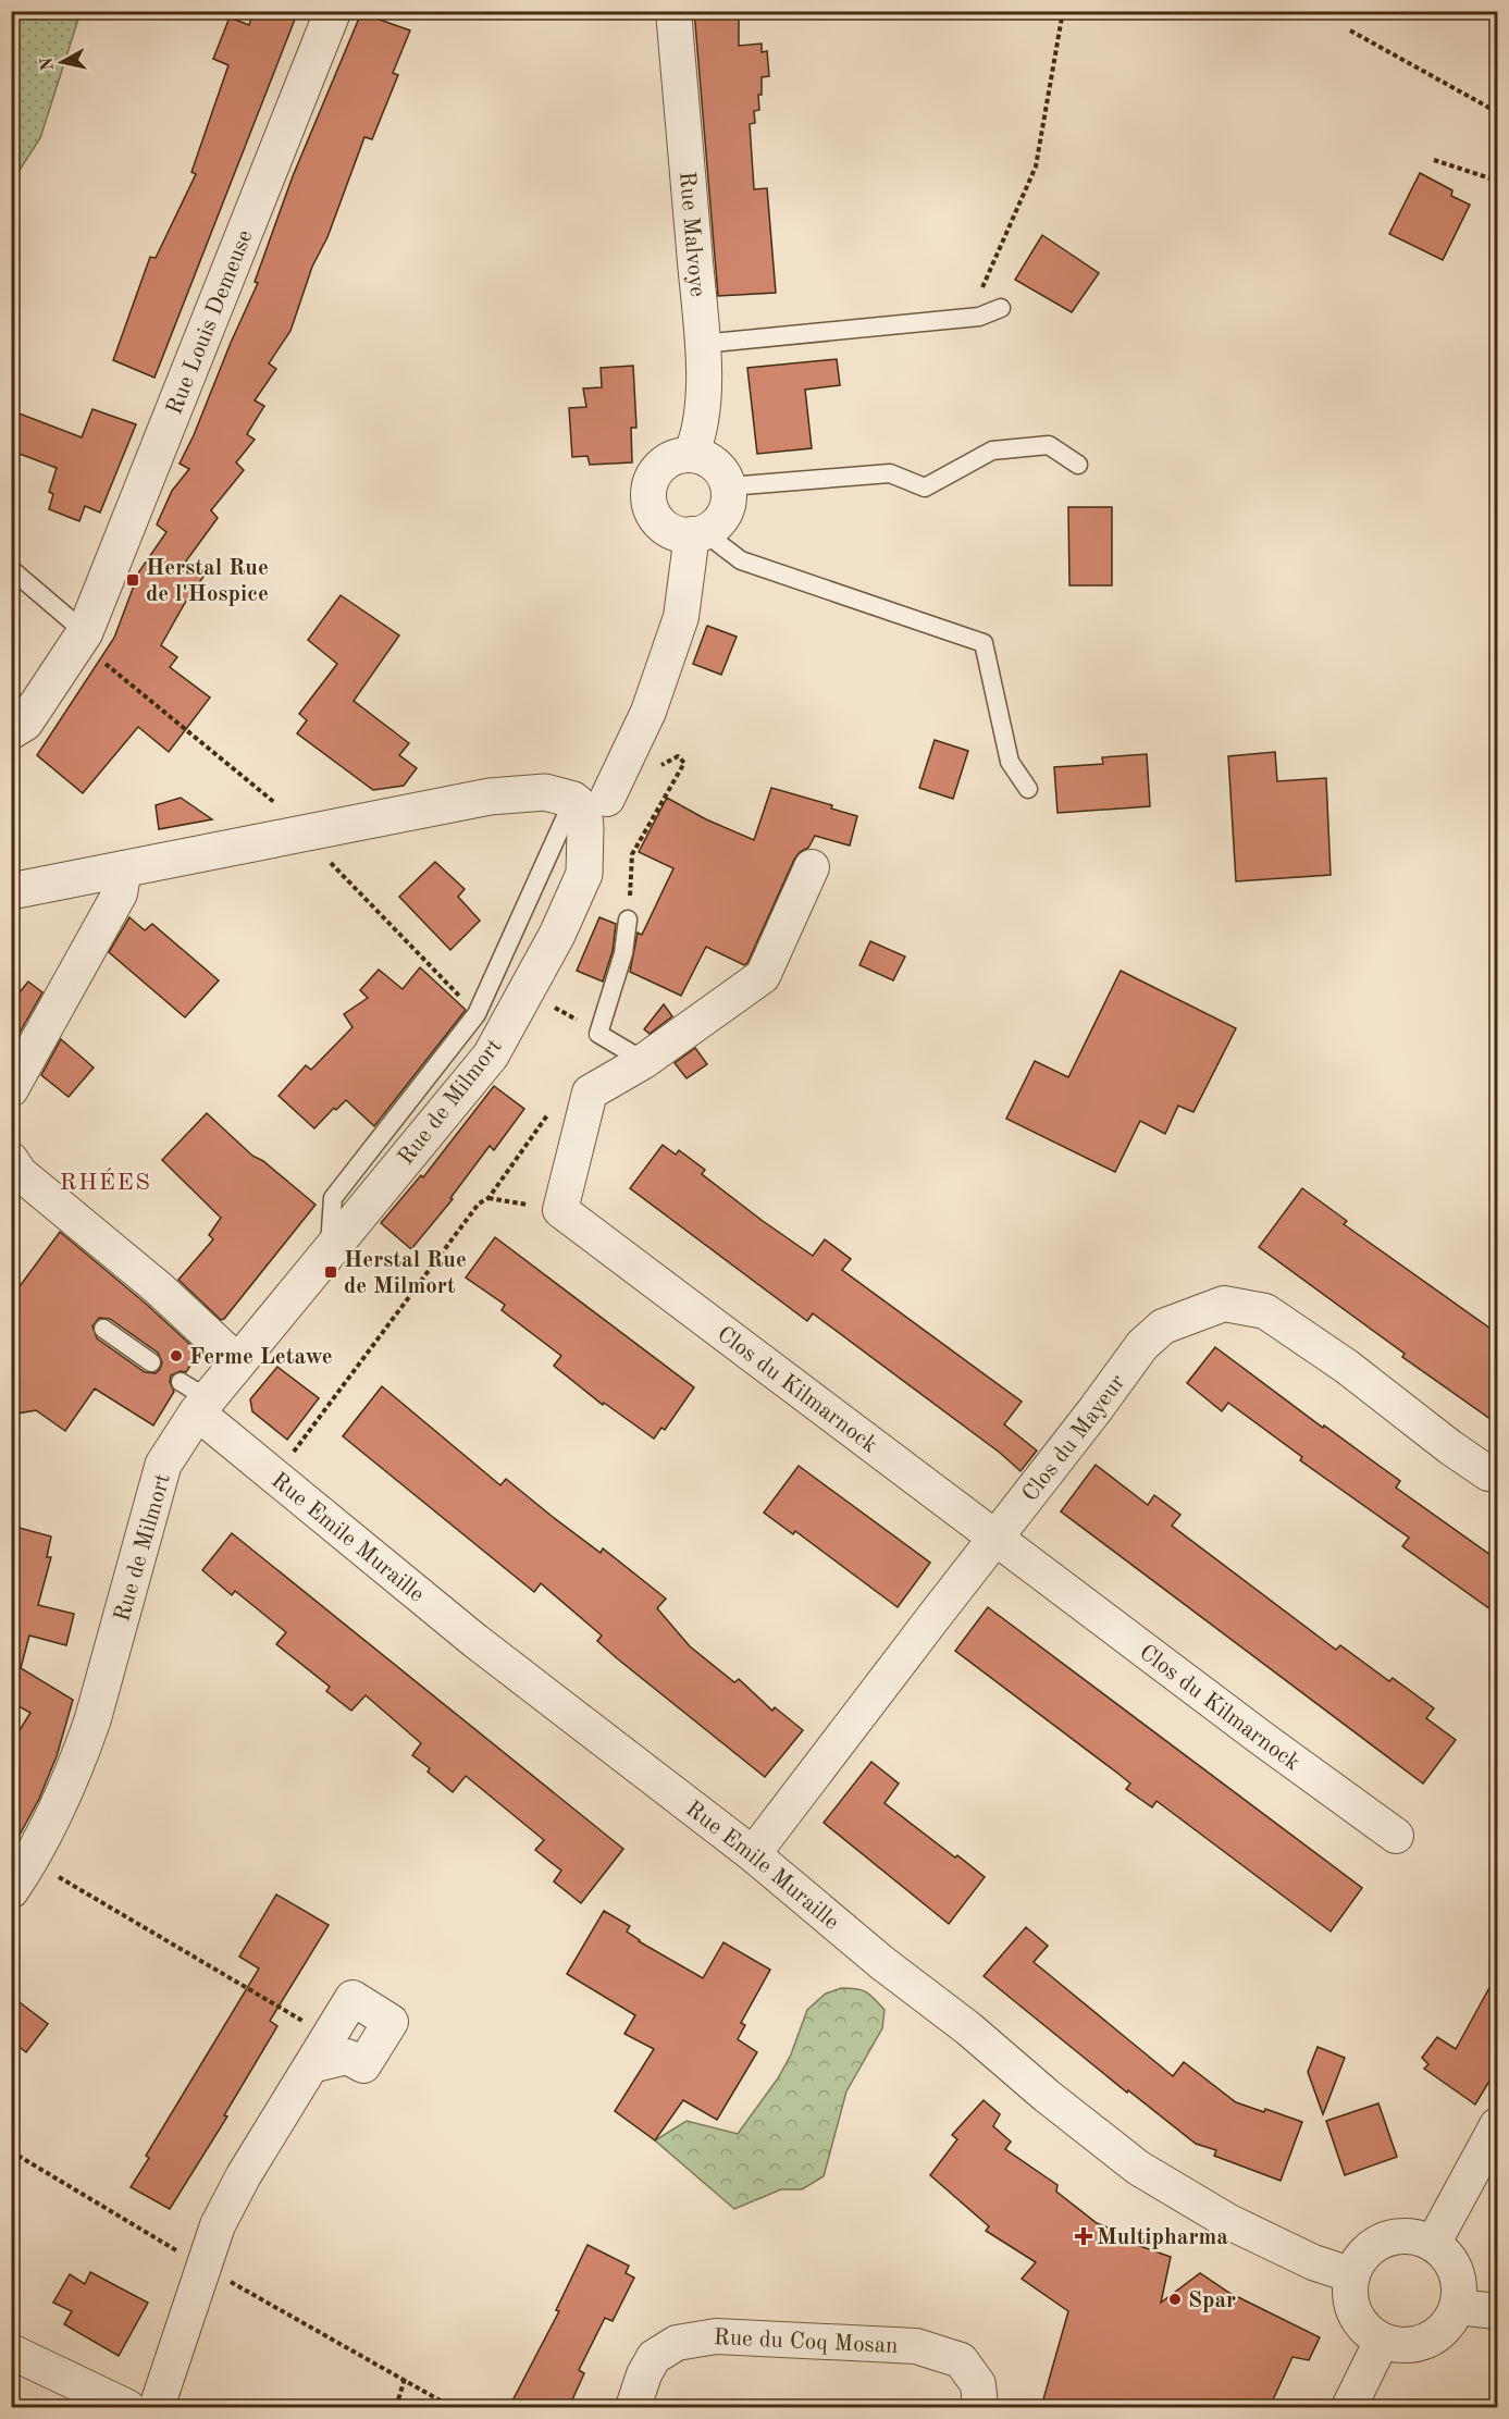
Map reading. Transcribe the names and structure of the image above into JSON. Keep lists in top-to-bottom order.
{
  "streets": {
    "street": [
      "Rue Malvoye",
      "Rue Louis Demeuse",
      "Rue de Milmort",
      "Clos du Kilmarnock",
      "Clos du Mayeur",
      "Rue Emile Muraille",
      "Rue du Coq Mosan"
    ]
  },
  "crossings": [
    ["Rue de Milmort", "Rue Emile Muraille"],
    ["Clos du Kilmarnock", "Clos du Mayeur"],
    ["Clos du Mayeur", "Rue Emile Muraille"]
  ],
  "districts": ["RHÉES"],
  "places": {
    "transit": ["Herstal Rue de l'Hospice", "Herstal Rue de Milmort"],
    "other": ["Ferme Letawe", "Spar"],
    "health": ["Multipharma"]
  },
  "north": "left"
}
